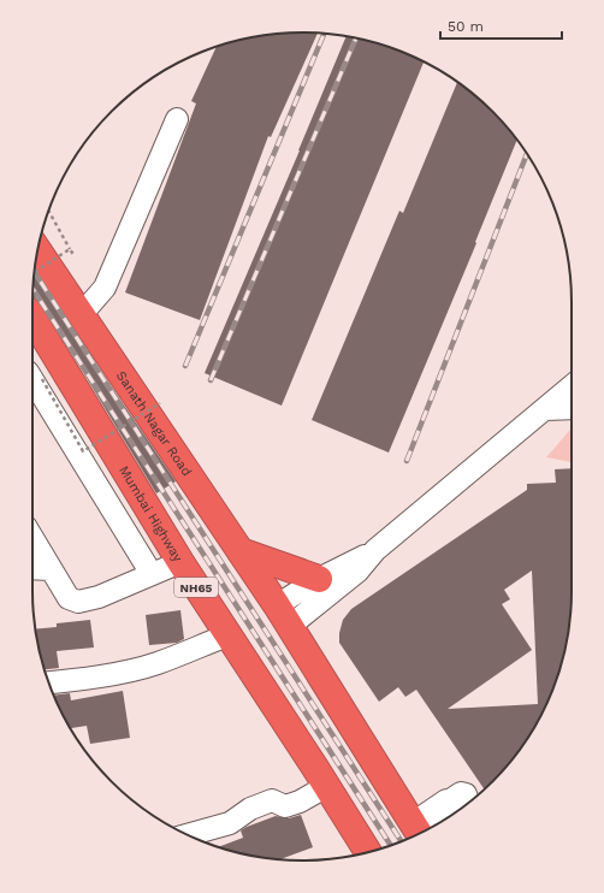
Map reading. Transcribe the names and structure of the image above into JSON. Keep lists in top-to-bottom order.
{
  "streets": {
    "highway": ["Sanath Nagar Road", "Mumbai Highway", "NH65"]
  },
  "scale_bar": "50 m"
}
